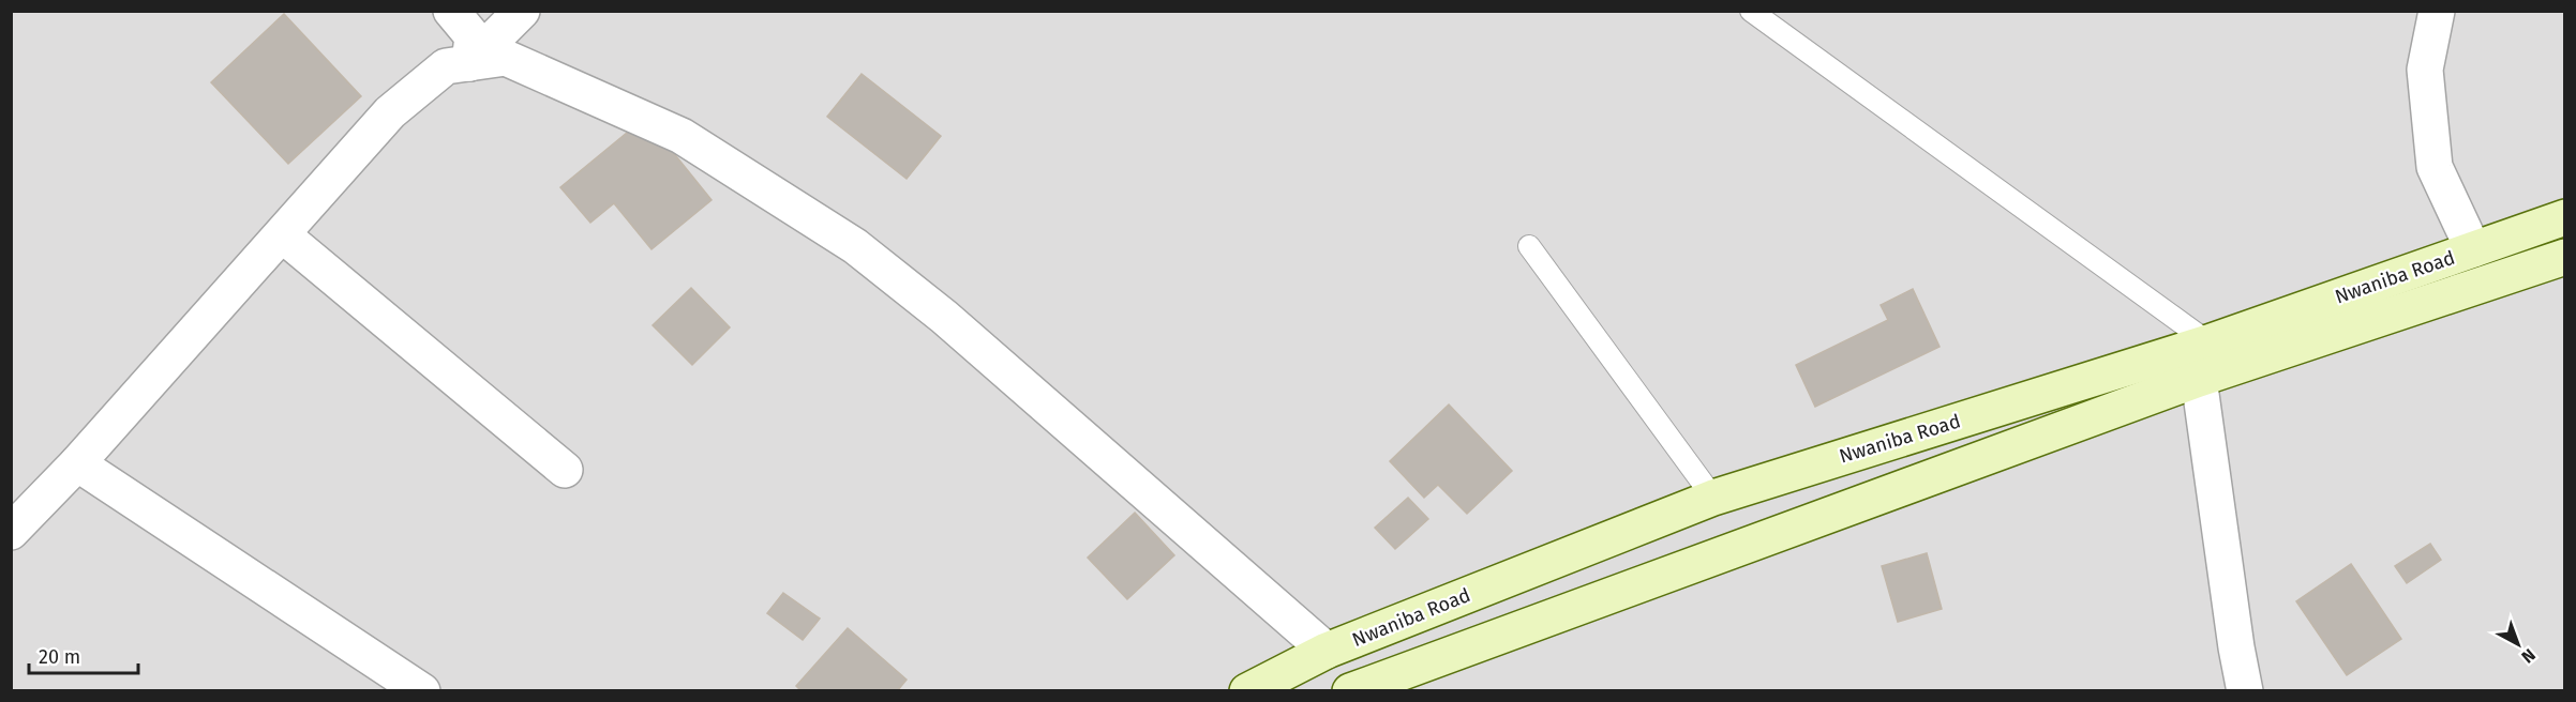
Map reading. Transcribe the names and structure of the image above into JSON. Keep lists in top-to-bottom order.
{
  "streets": {
    "main road": ["Nwaniba Road"]
  },
  "scale_bar": "20 m",
  "north": "bottom right"
}
